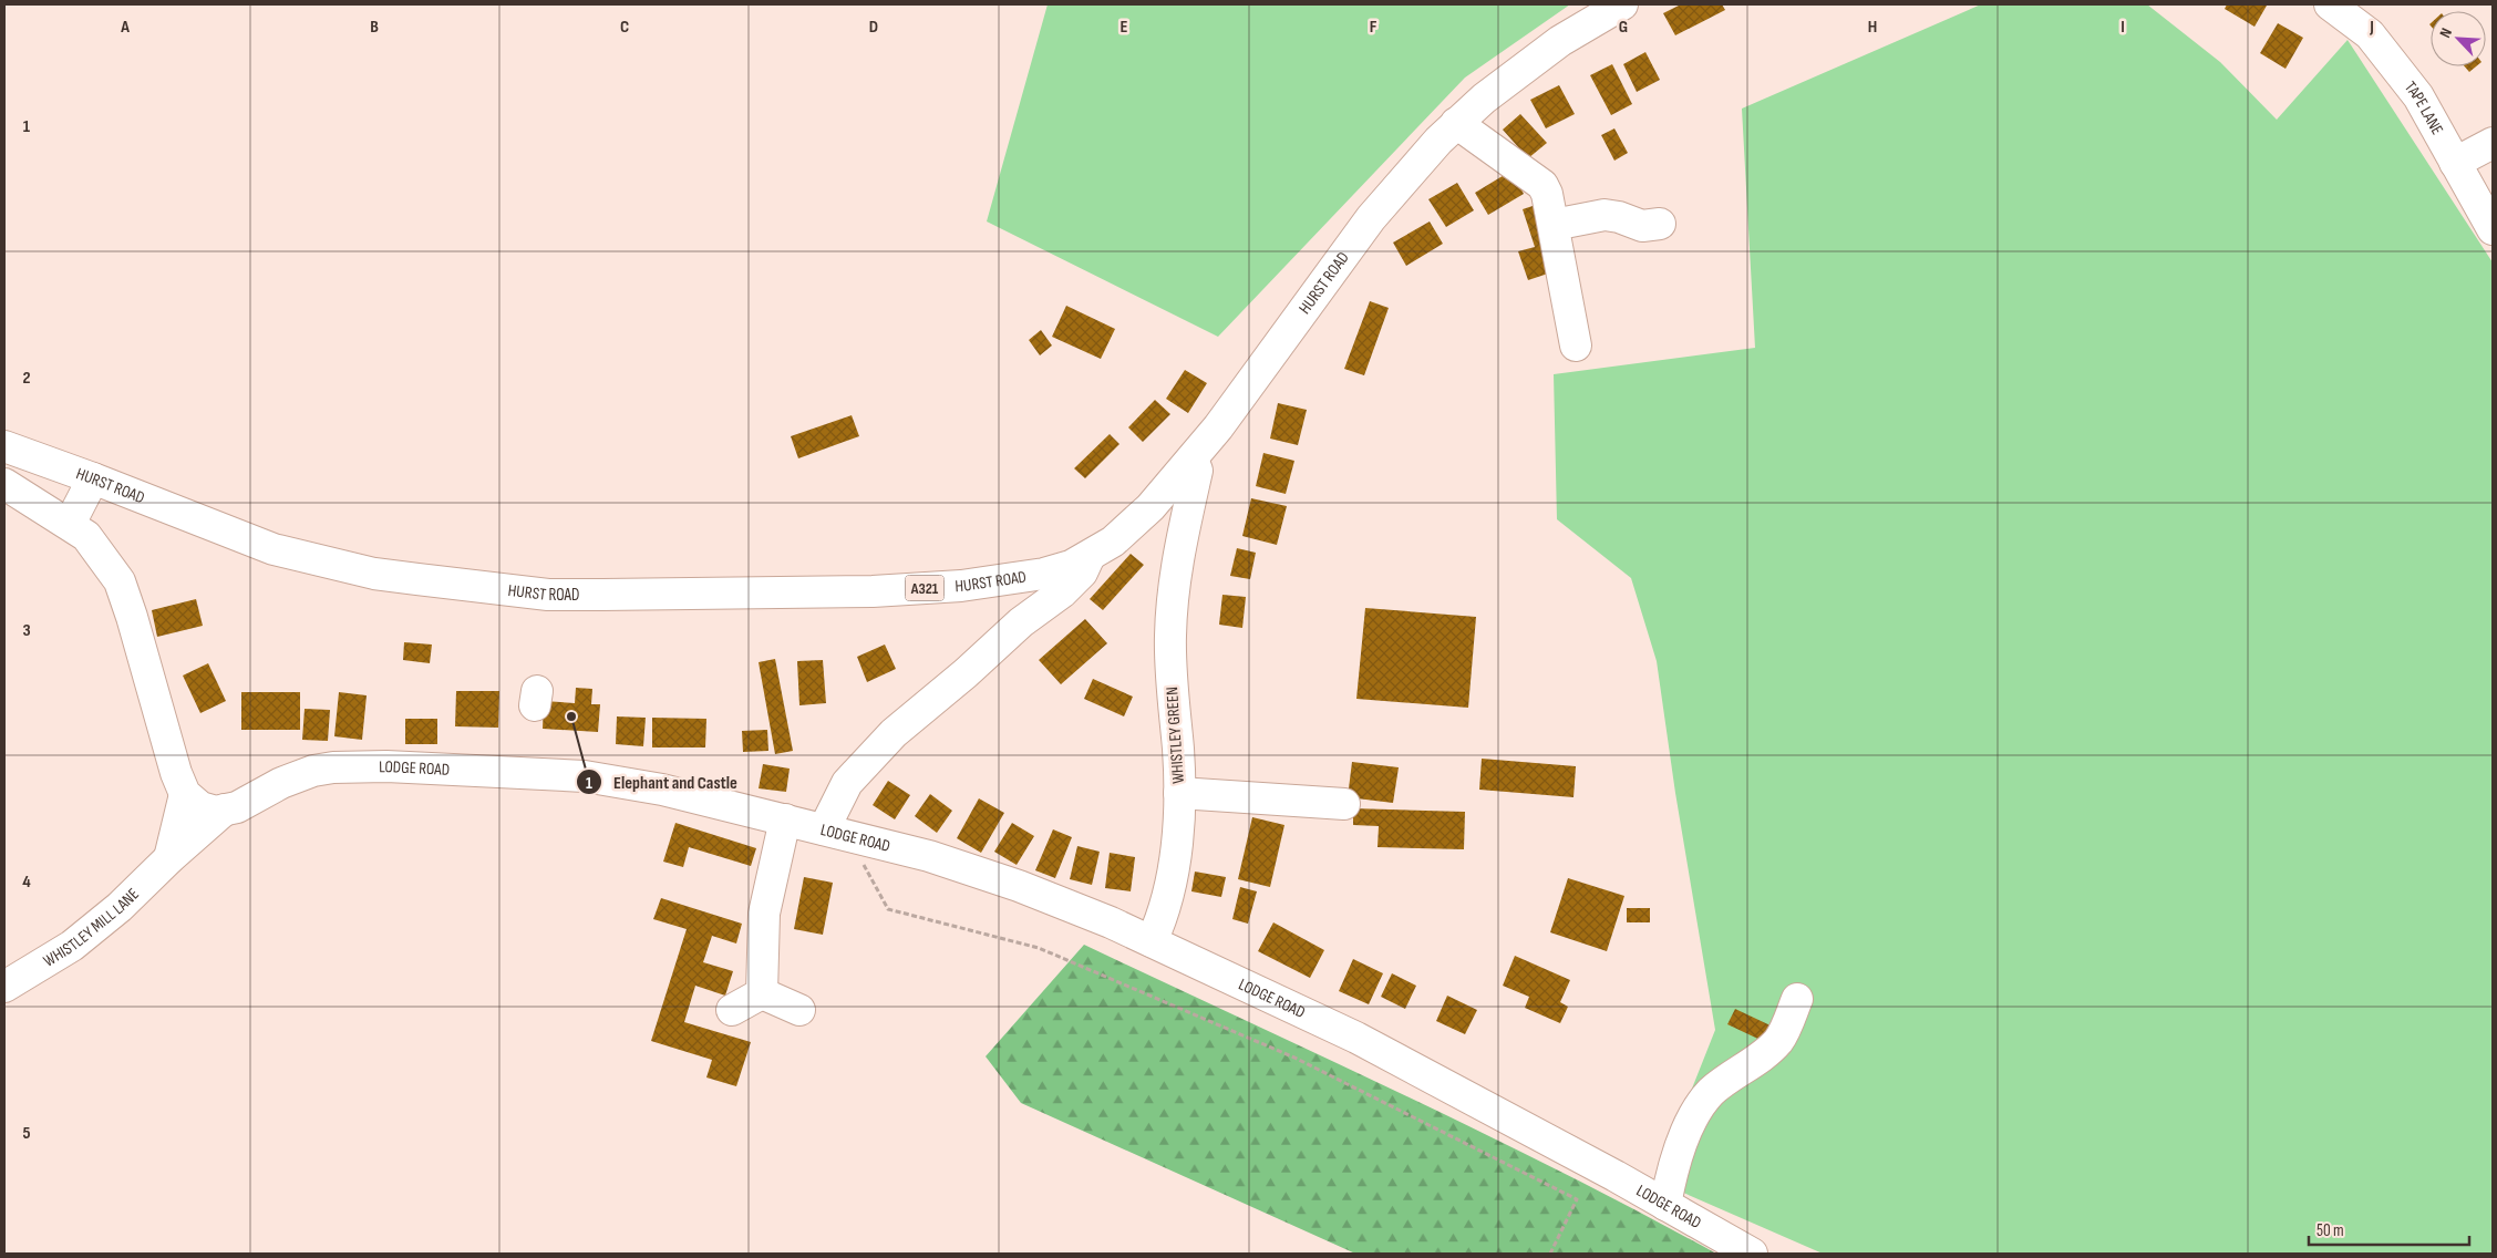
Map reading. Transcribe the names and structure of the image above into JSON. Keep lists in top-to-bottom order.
{
  "streets": {
    "main road": [
      "TAPE LANE",
      "HURST ROAD",
      "A321",
      "WHISTLEY GREEN",
      "LODGE ROAD",
      "WHISTLEY MILL LANE"
    ]
  },
  "crossings": [
    ["HURST ROAD", "WHISTLEY GREEN"],
    ["WHISTLEY GREEN", "LODGE ROAD"],
    ["LODGE ROAD", "WHISTLEY MILL LANE"]
  ],
  "places": ["Elephant and Castle"],
  "scale_bar": "50 m",
  "north": "top left",
  "grid": {
    "columns": [
      "A",
      "B",
      "C",
      "D",
      "E",
      "F",
      "G",
      "H",
      "I",
      "J"
    ],
    "rows": [
      "1",
      "2",
      "3",
      "4",
      "5"
    ]
  }
}
